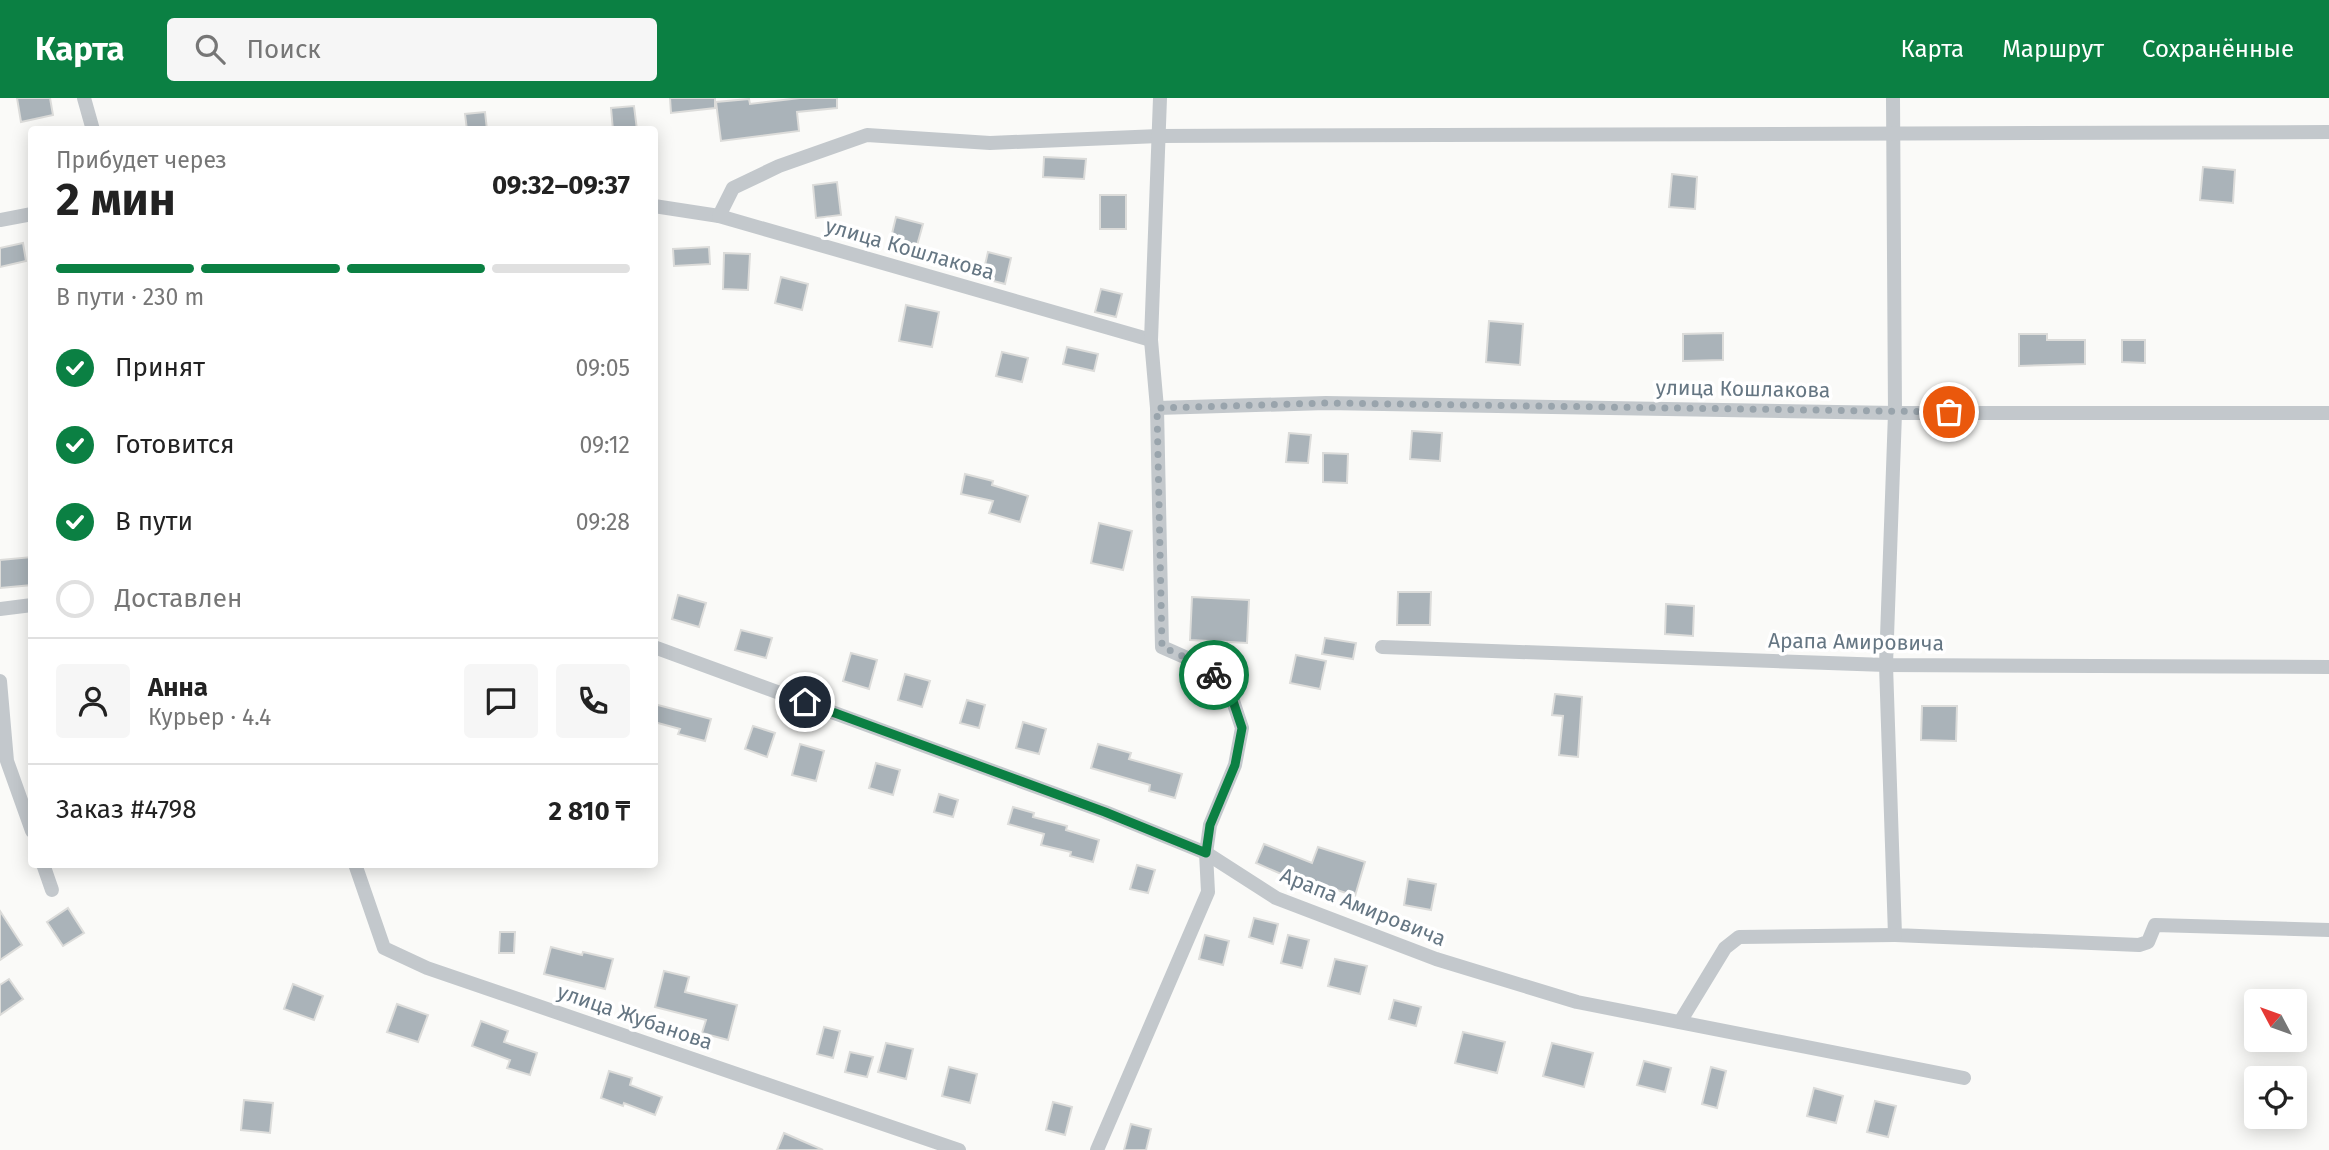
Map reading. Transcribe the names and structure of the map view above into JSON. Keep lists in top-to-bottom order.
{
  "streets": {
    "street": ["улица Кошлакова", "Арапа Амировича", "улица Жубанова"]
  },
  "north": "top left",
  "page": {
    "header": "Карта",
    "search": "Поиск",
    "nav": ["Карта", "Маршрут", "Сохранённые"],
    "heading": ["2 мин", "Прибудет через", "09:32–09:37"],
    "panel": [
      "Анна",
      "Курьер · 4.4",
      "Заказ #4798",
      "2 810 ₸"
    ],
    "bar": "В пути · 230 m",
    "list": [
      ["Принят", "09:05"],
      ["Готовится", "09:12"],
      ["В пути", "09:28"],
      "Доставлен"
    ]
  }
}
